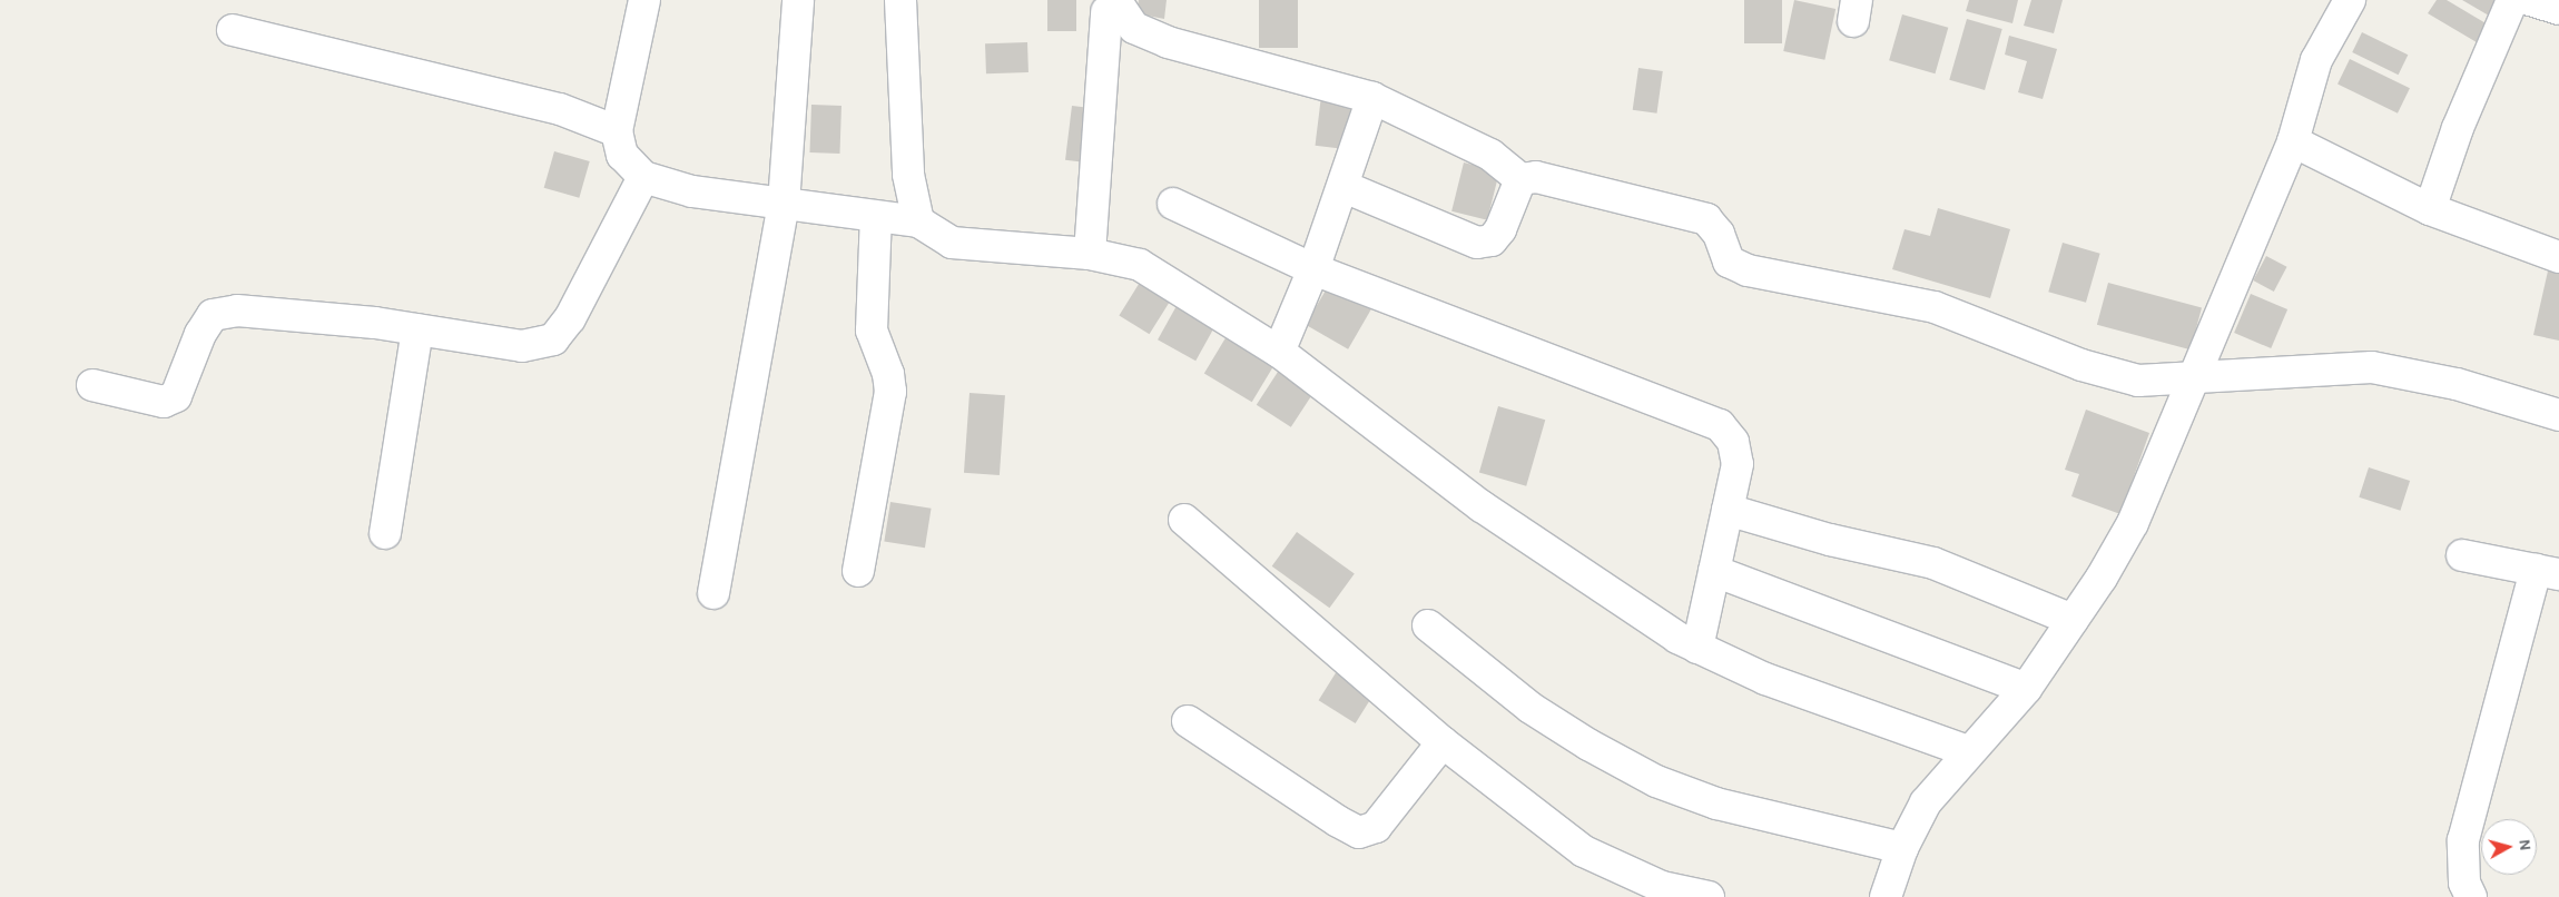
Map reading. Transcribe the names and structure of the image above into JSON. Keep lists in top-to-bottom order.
{
  "north": "right"
}
